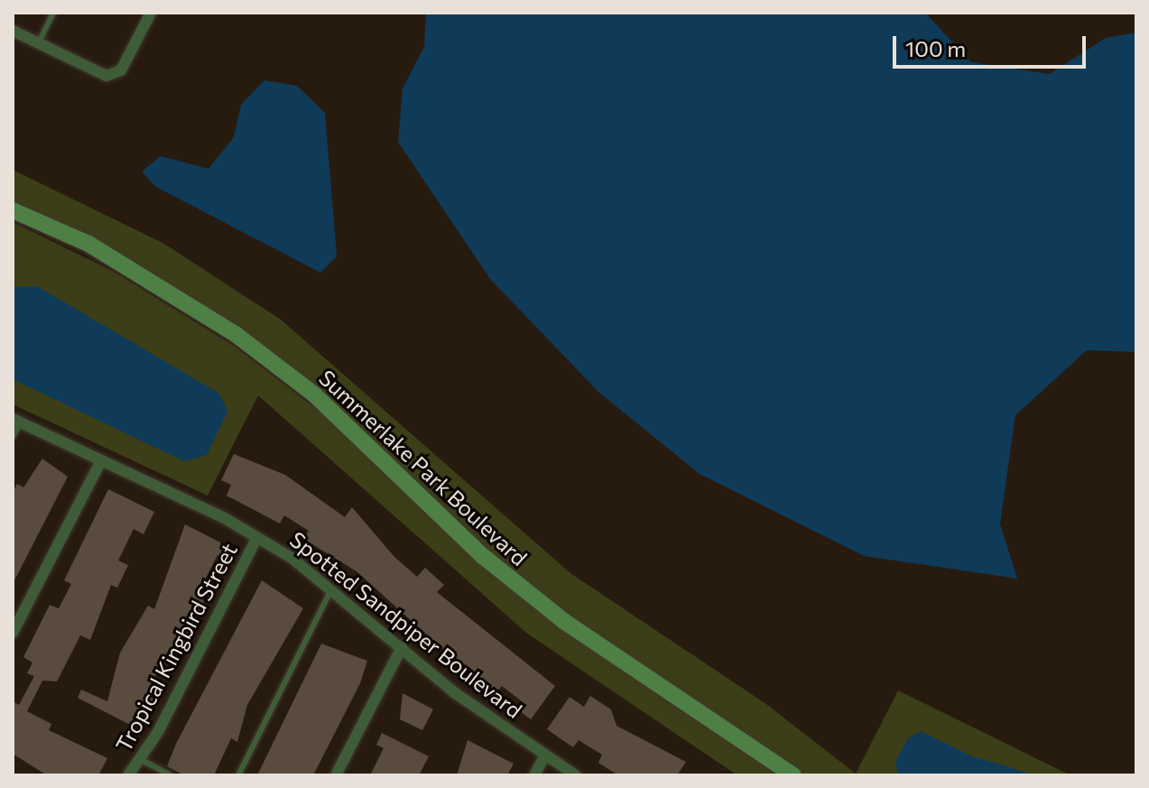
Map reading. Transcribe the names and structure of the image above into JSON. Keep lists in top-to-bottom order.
{
  "streets": {
    "main road": ["Summerlake Park Boulevard"],
    "street": ["Spotted Sandpiper Boulevard", "Tropical Kingbird Street"]
  },
  "crossings": [
    ["Spotted Sandpiper Boulevard", "Tropical Kingbird Street"]
  ],
  "scale_bar": "100 m"
}
